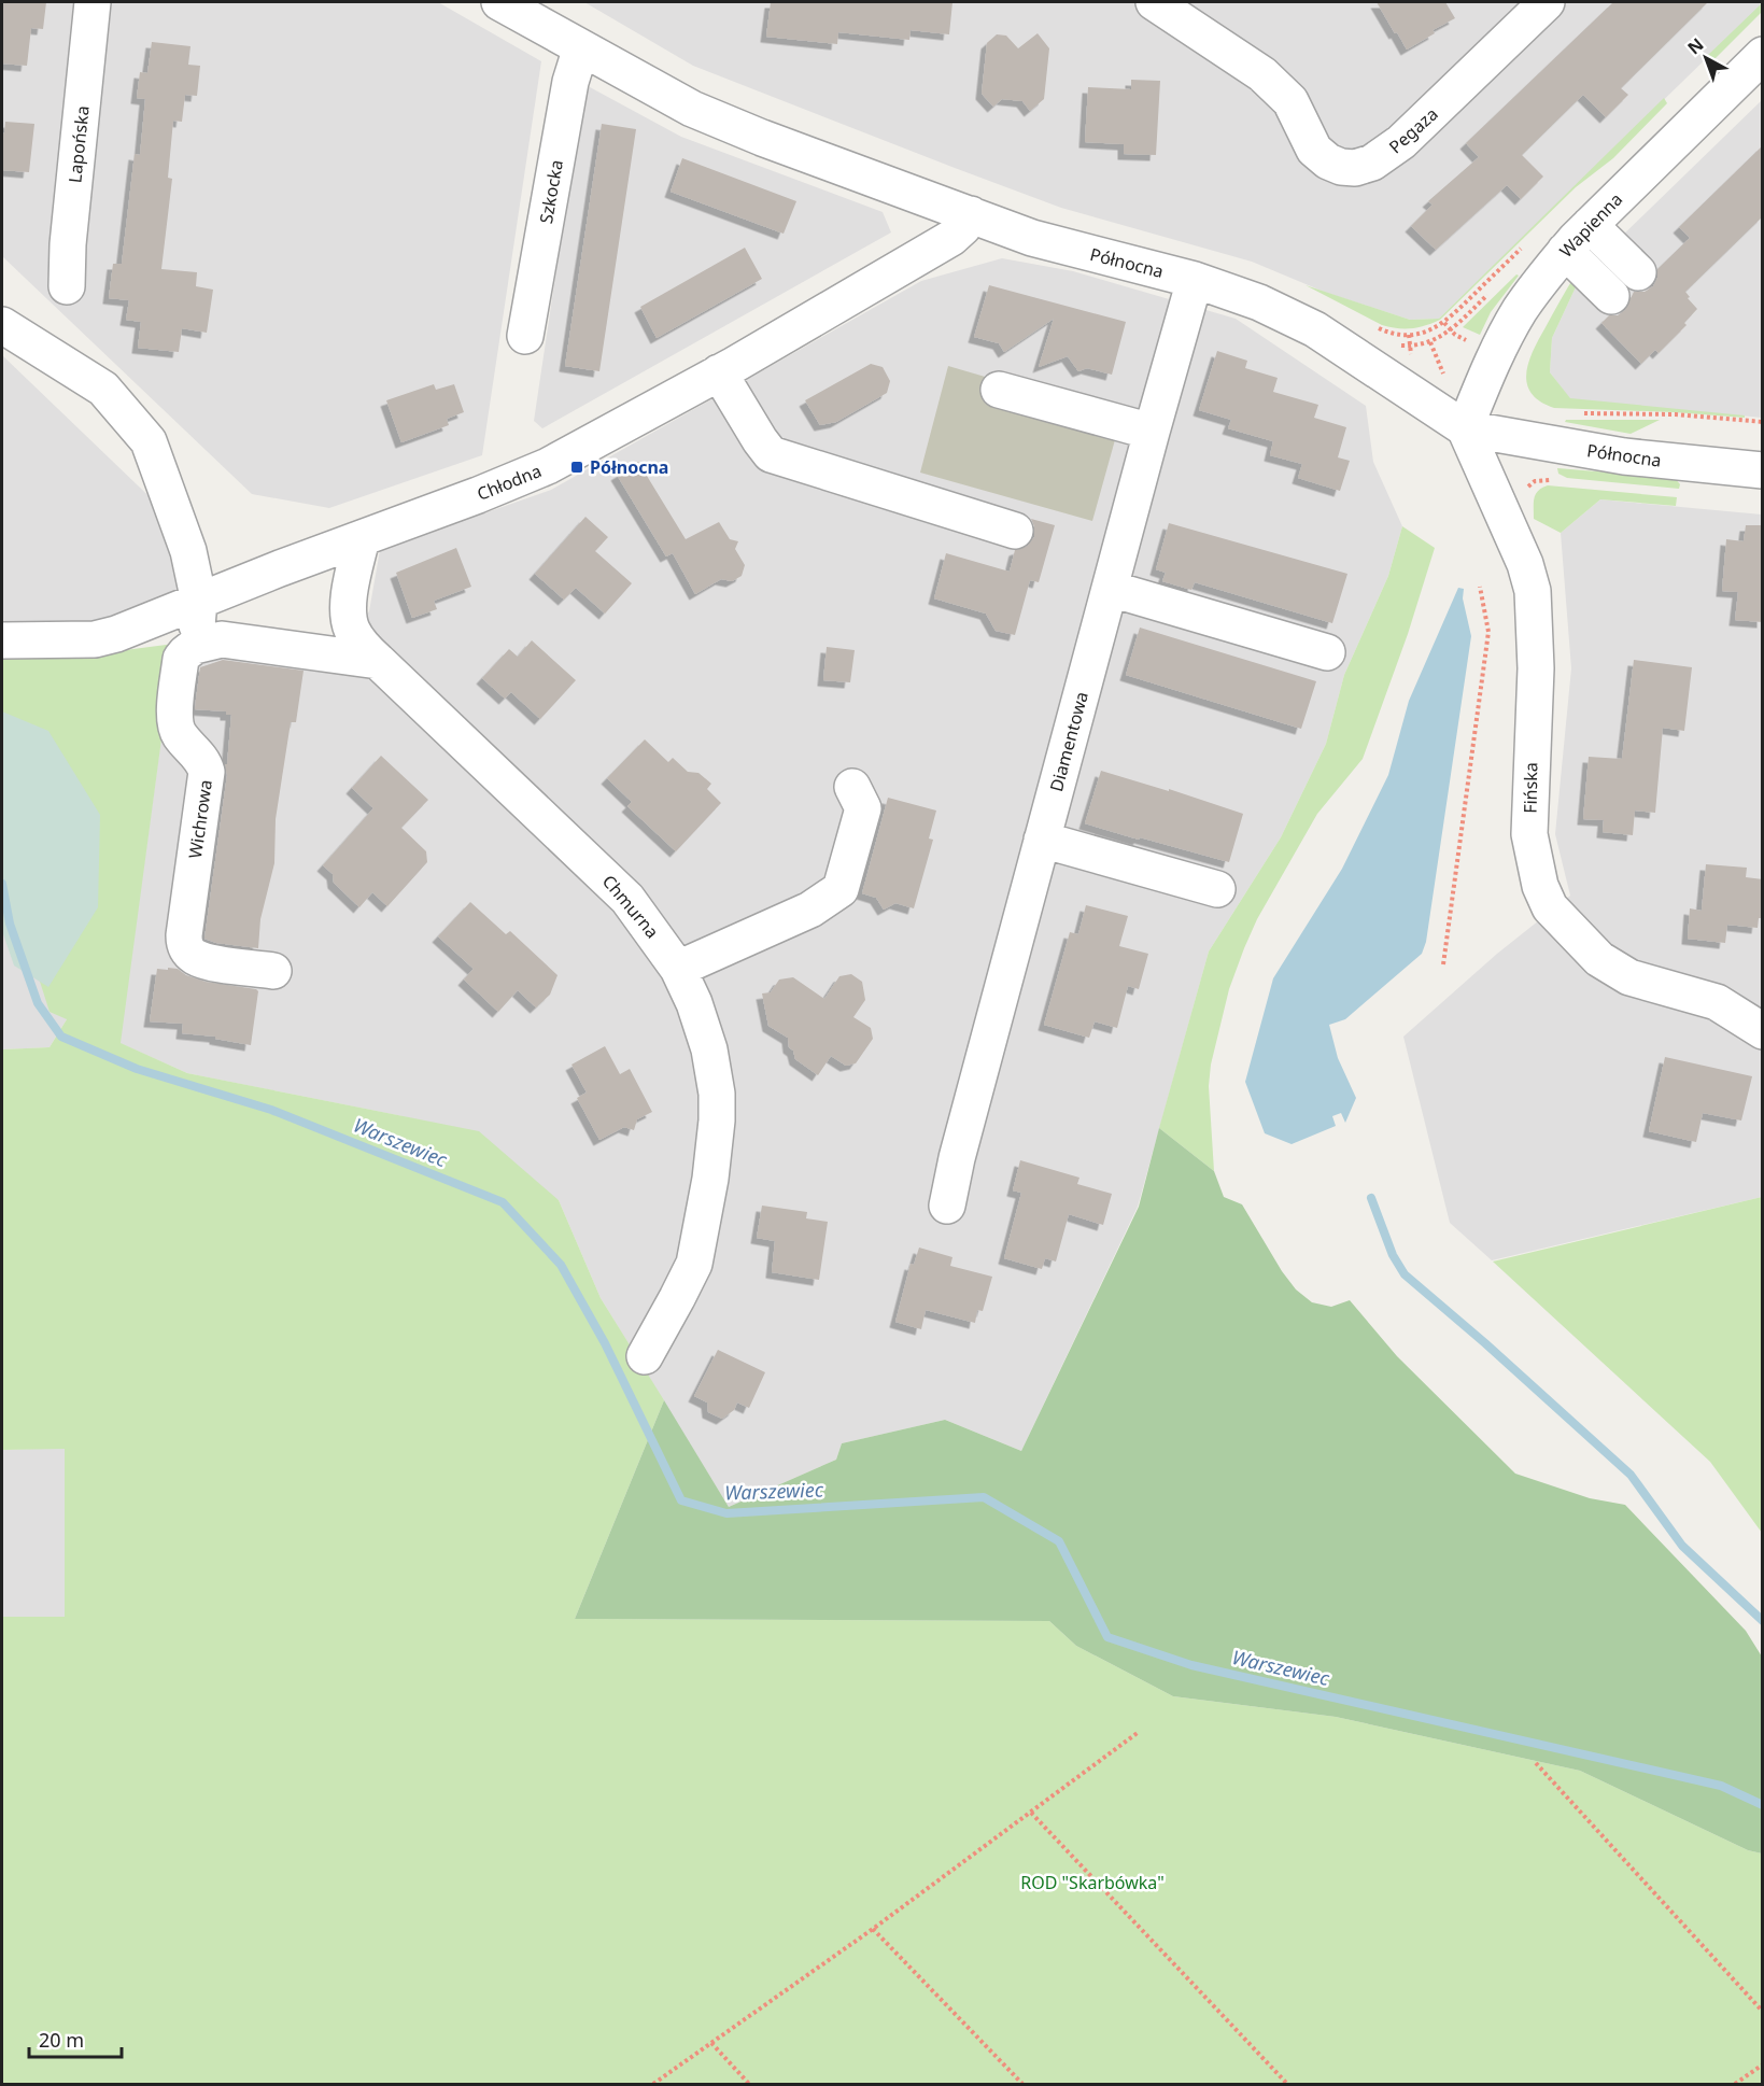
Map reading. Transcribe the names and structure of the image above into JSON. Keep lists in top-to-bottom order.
{
  "streets": {
    "street": [
      "Pegaza",
      "Lapońska",
      "Szkocka",
      "Wapienna",
      "Północna",
      "Chłodna",
      "Diamentowa",
      "Fińska",
      "Wichrowa",
      "Chmurna"
    ]
  },
  "crossings": [
    ["Szkocka", "Północna"],
    ["Wapienna", "Północna"],
    ["Wapienna", "Fińska"],
    ["Północna", "Chłodna"],
    ["Północna", "Diamentowa"],
    ["Północna", "Fińska"],
    ["Chłodna", "Chmurna"]
  ],
  "water": ["Warszewiec"],
  "parks": ["ROD \"Skarbówka\""],
  "places": {
    "transit": ["Północna"]
  },
  "scale_bar": "20 m",
  "north": "top left"
}
